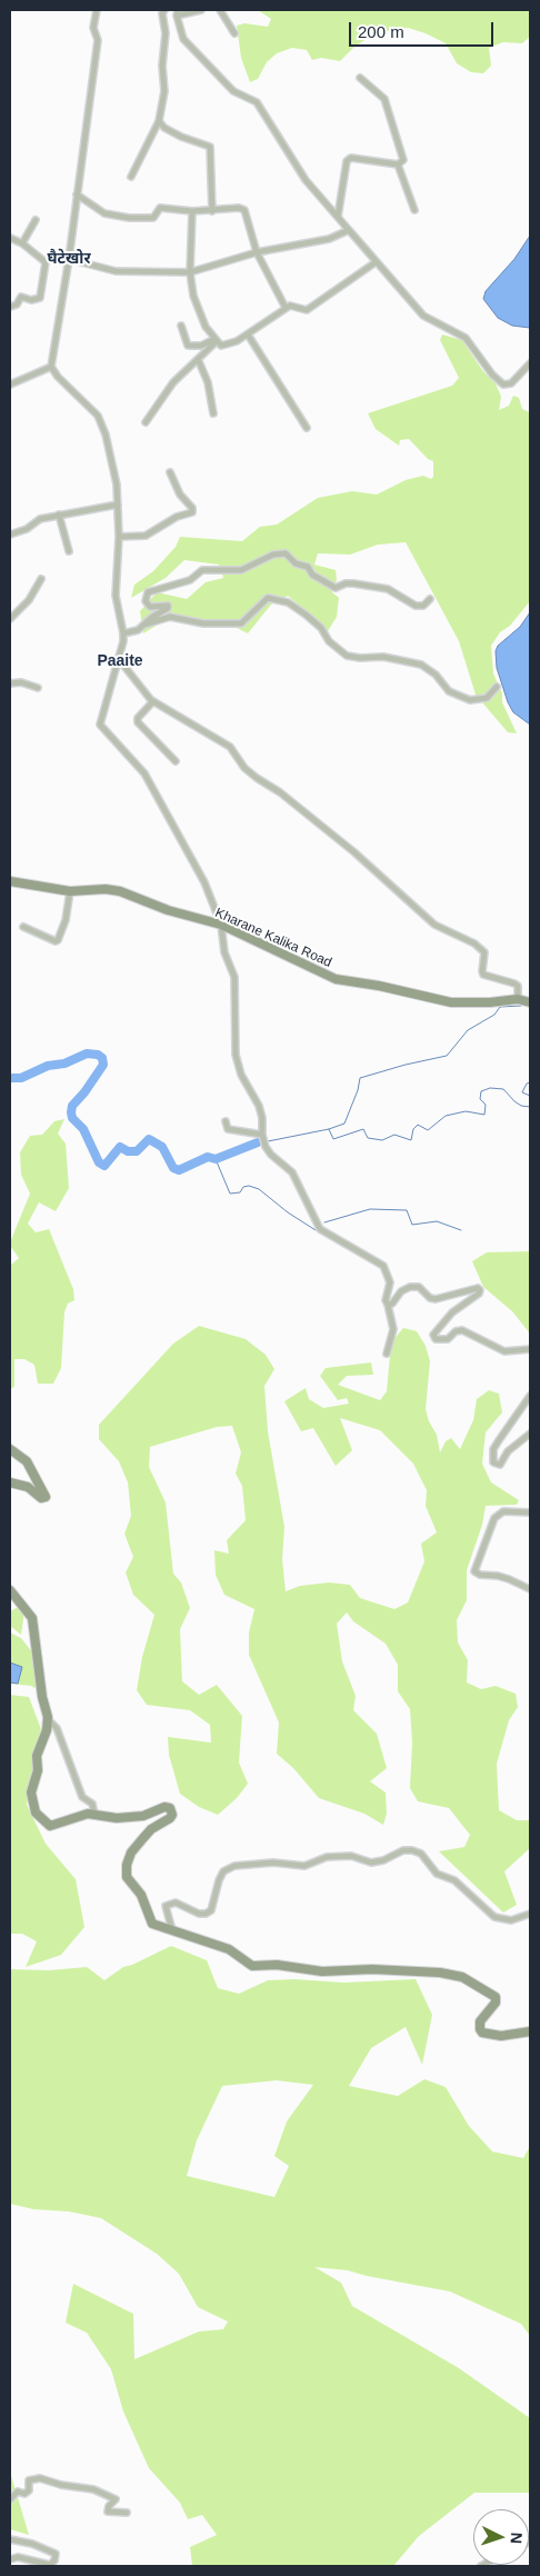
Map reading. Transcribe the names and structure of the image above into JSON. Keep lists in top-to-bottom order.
{
  "streets": {
    "main road": ["Kharane Kalika Road"]
  },
  "districts": ["घैटेखोर", "Paaite"],
  "scale_bar": "200 m",
  "north": "right"
}
